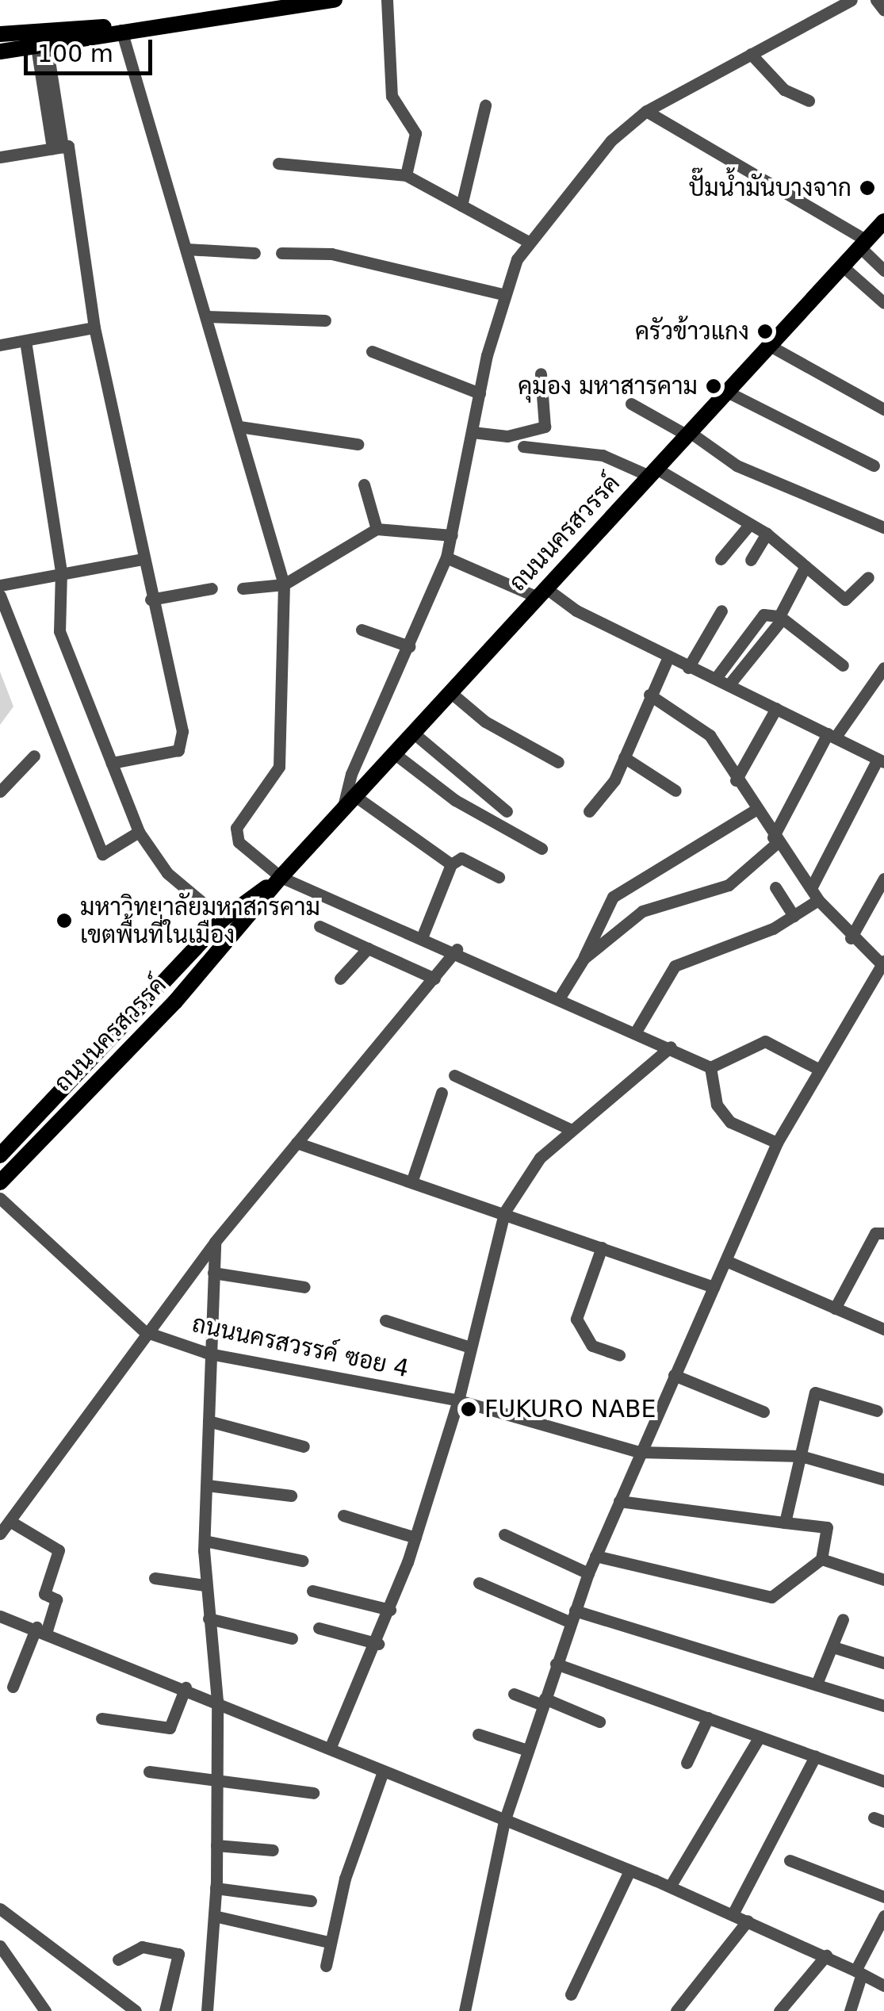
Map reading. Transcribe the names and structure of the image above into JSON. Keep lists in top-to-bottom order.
{
  "streets": {
    "main road": ["ถนนนครสวรรค์"],
    "street": ["ถนนนครสวรรค์ ซอย 4"]
  },
  "places": [
    "ปั๊มน้ำมันบางจาก",
    "ครัวข้าวแกง",
    "คุมอง มหาสารคาม",
    "มหาวิทยาลัยมหาสารคาม เขตพื้นที่ในเมือง",
    "FUKURO NABE"
  ],
  "scale_bar": "100 m"
}
